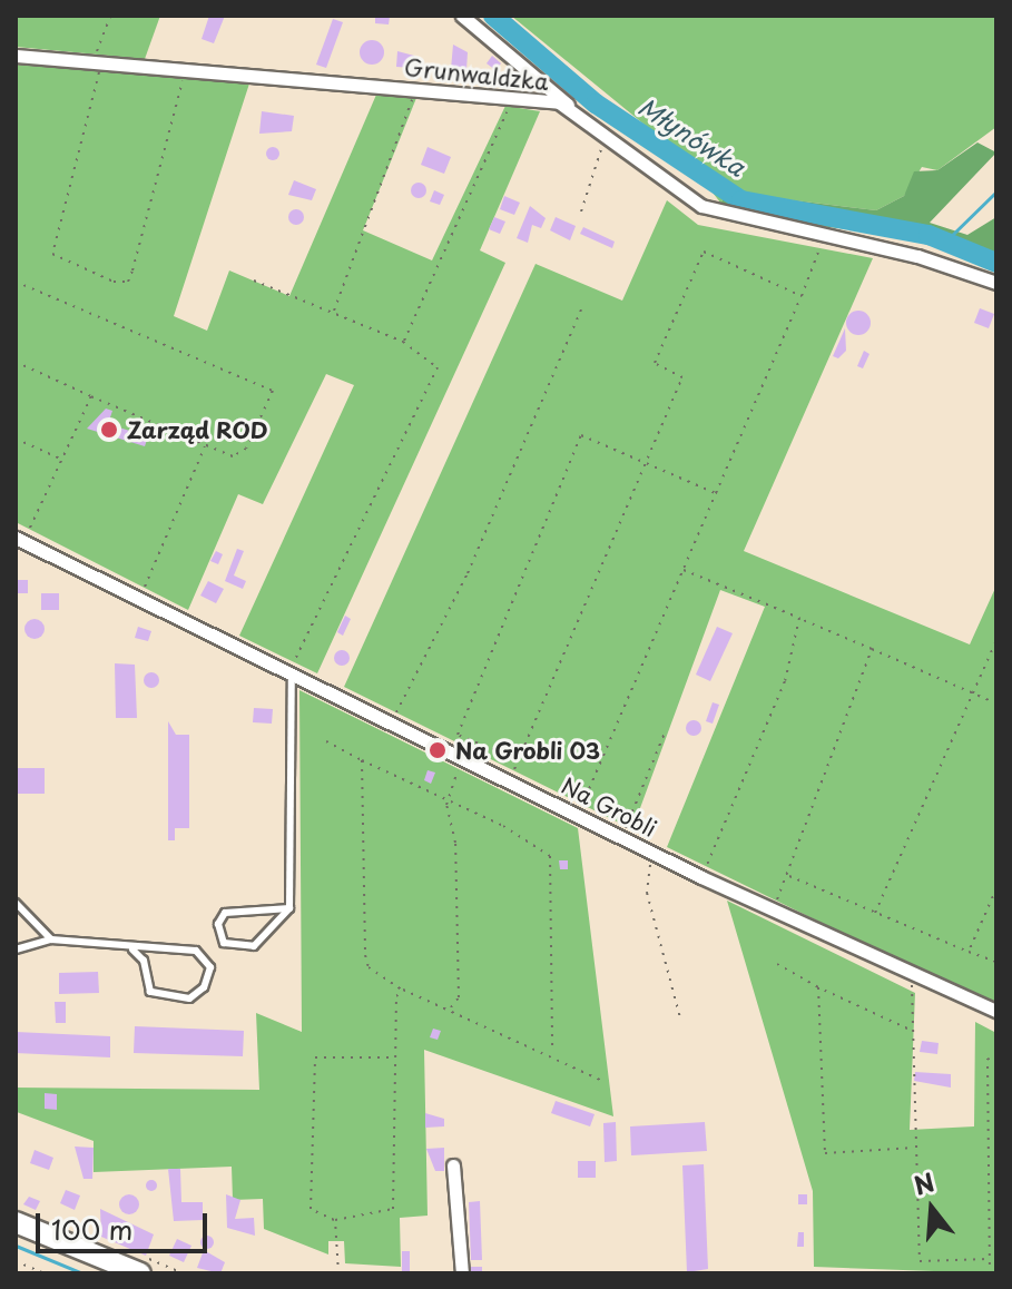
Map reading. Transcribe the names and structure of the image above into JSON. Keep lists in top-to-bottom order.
{
  "streets": {
    "street": ["Grunwaldzka", "Na Grobli"]
  },
  "water": ["Młynówka"],
  "places": ["Zarząd ROD", "Na Grobli 03"],
  "scale_bar": "100 m",
  "north": "top"
}
